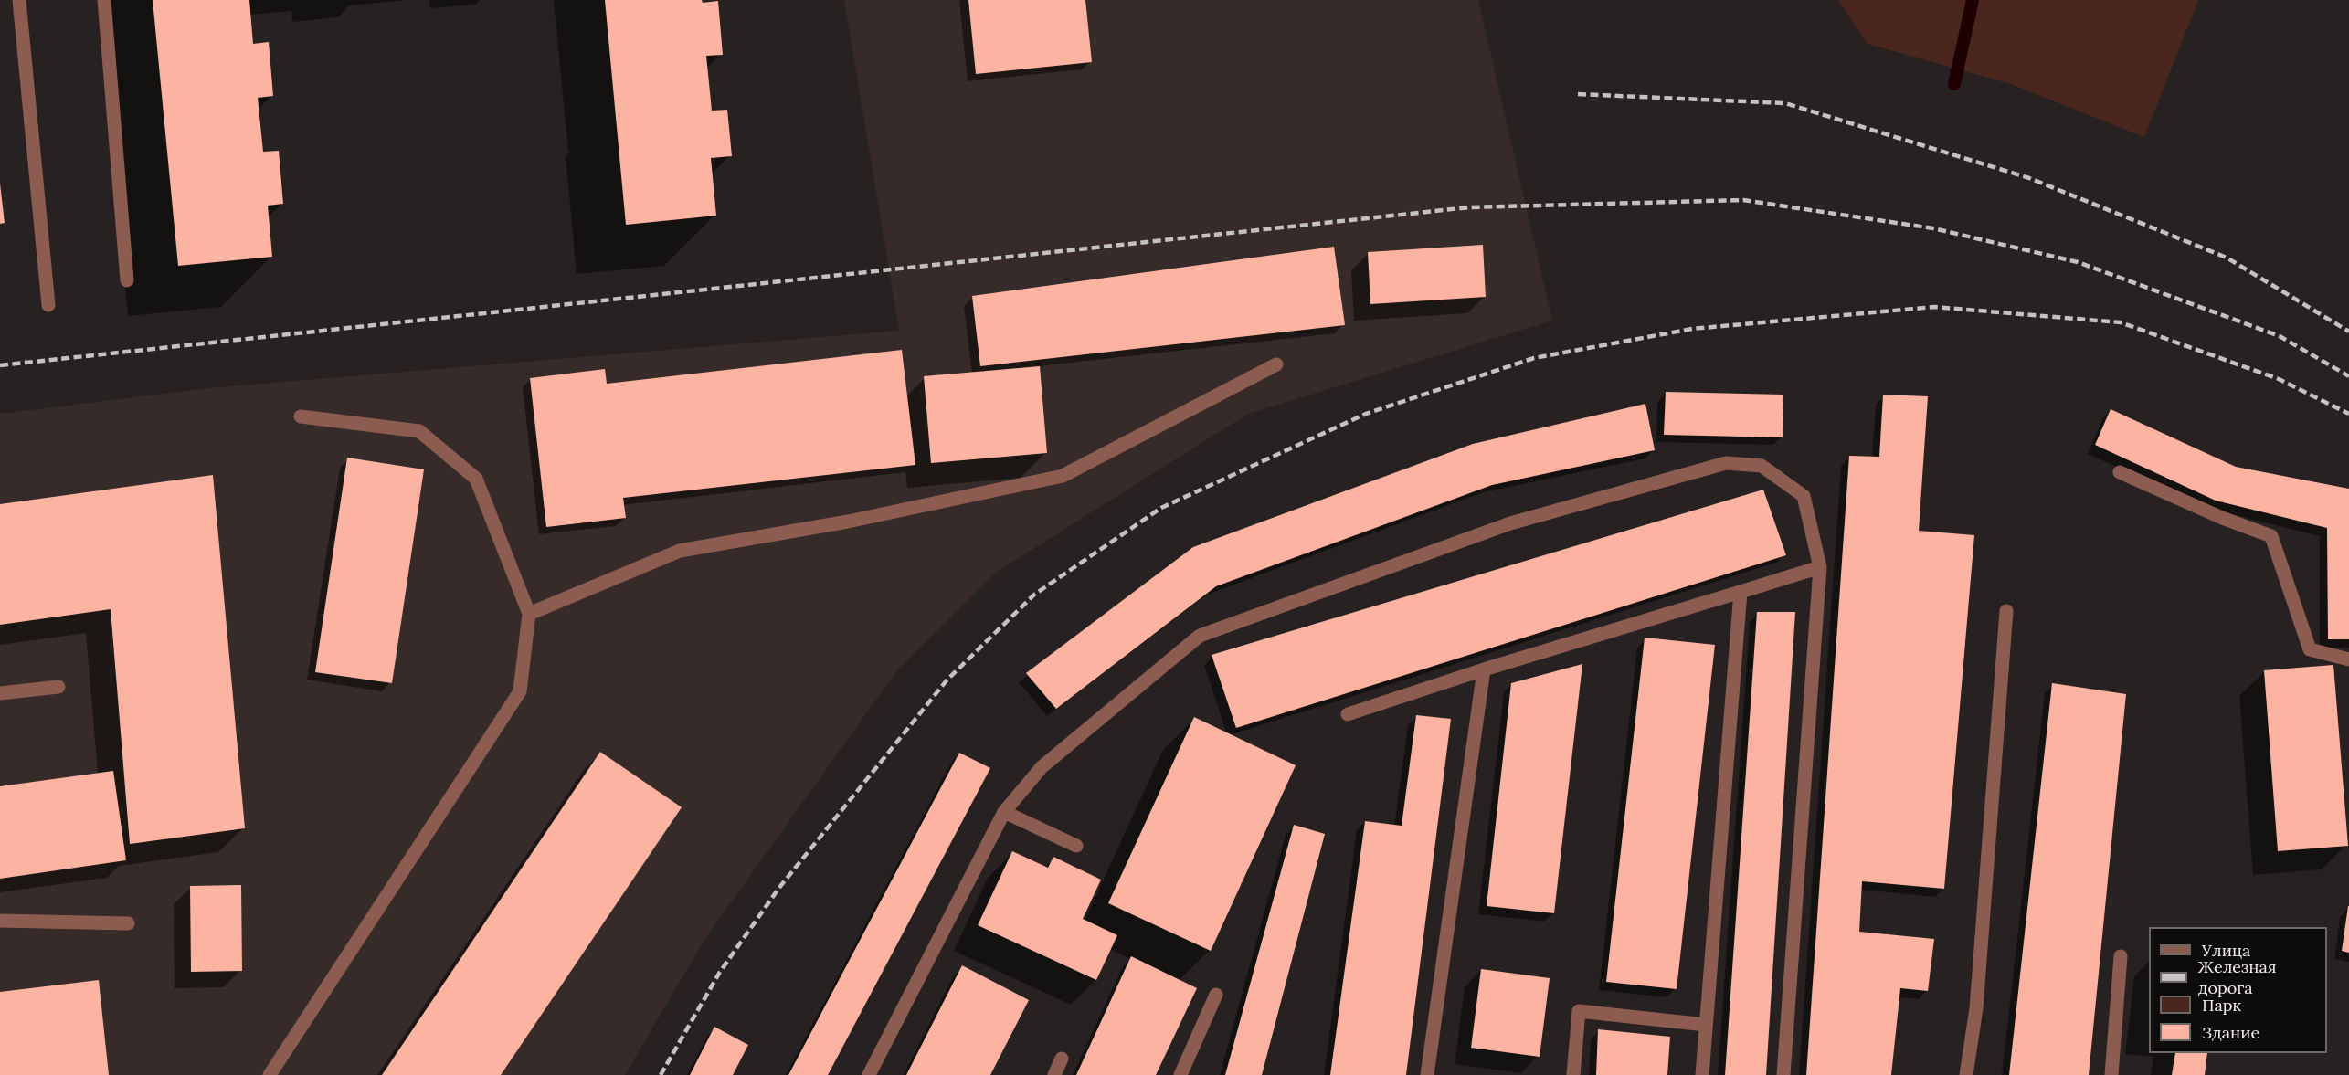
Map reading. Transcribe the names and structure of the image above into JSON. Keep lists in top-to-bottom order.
{
  "legend": [
    "Улица",
    "Железная дорога",
    "Парк",
    "Здание"
  ]
}
